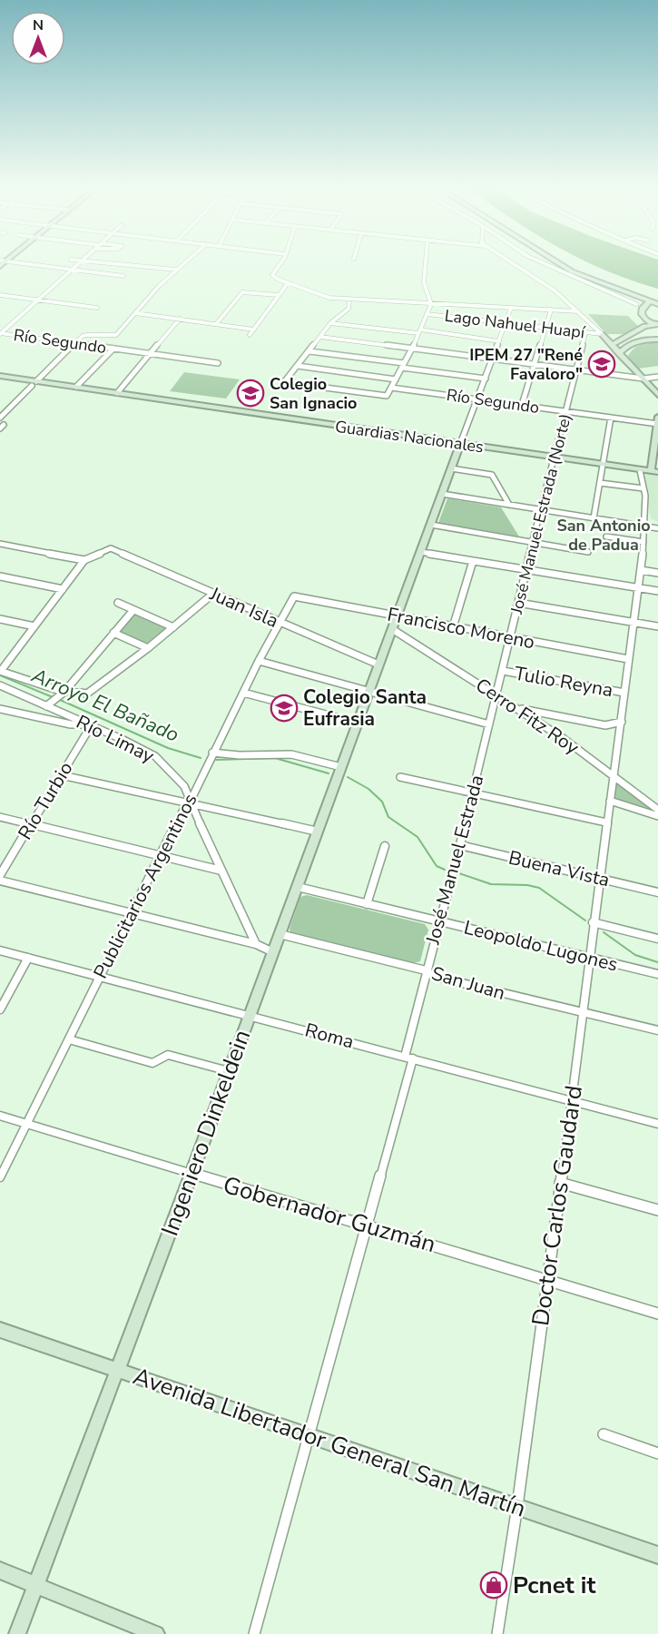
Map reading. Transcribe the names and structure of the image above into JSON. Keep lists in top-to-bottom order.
{
  "streets": {
    "main road": ["Guardias Nacionales", "Ingeniero Dinkeldein", "Avenida Libertador General San Martín"],
    "street": [
      "Lago Nahuel Huapí",
      "Río Segundo",
      "José Manuel Estrada (Norte)",
      "Juan Isla",
      "Francisco Moreno",
      "Tulio Reyna",
      "Cerro Fitz Roy",
      "Río Limay",
      "Río Turbio",
      "José Manuel Estrada",
      "Buena Vista",
      "Publicitarios Argentinos",
      "Leopoldo Lugones",
      "San Juan",
      "Roma",
      "Doctor Carlos Gaudard",
      "Gobernador Guzmán"
    ]
  },
  "crossings": [
    ["Lago Nahuel Huapí", "José Manuel Estrada (Norte)"],
    ["Río Segundo", "José Manuel Estrada (Norte)"],
    ["Guardias Nacionales", "José Manuel Estrada (Norte)"],
    ["Guardias Nacionales", "Ingeniero Dinkeldein"],
    ["Guardias Nacionales", "Doctor Carlos Gaudard"],
    ["José Manuel Estrada (Norte)", "Francisco Moreno"],
    ["José Manuel Estrada (Norte)", "Tulio Reyna"],
    ["José Manuel Estrada (Norte)", "Cerro Fitz Roy"],
    ["José Manuel Estrada (Norte)", "José Manuel Estrada"],
    ["Juan Isla", "Publicitarios Argentinos"],
    ["Juan Isla", "Ingeniero Dinkeldein"],
    ["Francisco Moreno", "Publicitarios Argentinos"],
    ["Francisco Moreno", "Ingeniero Dinkeldein"],
    ["Francisco Moreno", "Doctor Carlos Gaudard"],
    ["Tulio Reyna", "Doctor Carlos Gaudard"],
    ["Cerro Fitz Roy", "José Manuel Estrada"],
    ["Cerro Fitz Roy", "Ingeniero Dinkeldein"],
    ["Cerro Fitz Roy", "Doctor Carlos Gaudard"],
    ["Río Limay", "Río Turbio"],
    ["Río Limay", "Publicitarios Argentinos"],
    ["José Manuel Estrada", "Buena Vista"],
    ["José Manuel Estrada", "Leopoldo Lugones"],
    ["José Manuel Estrada", "San Juan"],
    ["José Manuel Estrada", "Roma"],
    ["José Manuel Estrada", "Gobernador Guzmán"],
    ["José Manuel Estrada", "Avenida Libertador General San Martín"],
    ["Buena Vista", "Doctor Carlos Gaudard"],
    ["Publicitarios Argentinos", "Roma"],
    ["Publicitarios Argentinos", "Gobernador Guzmán"],
    ["Leopoldo Lugones", "Ingeniero Dinkeldein"],
    ["Leopoldo Lugones", "Doctor Carlos Gaudard"],
    ["San Juan", "Ingeniero Dinkeldein"],
    ["San Juan", "Doctor Carlos Gaudard"],
    ["Roma", "Ingeniero Dinkeldein"],
    ["Roma", "Doctor Carlos Gaudard"],
    ["Ingeniero Dinkeldein", "Gobernador Guzmán"],
    ["Ingeniero Dinkeldein", "Avenida Libertador General San Martín"],
    ["Doctor Carlos Gaudard", "Gobernador Guzmán"],
    ["Doctor Carlos Gaudard", "Avenida Libertador General San Martín"]
  ],
  "districts": ["San Antonio de Padua"],
  "water": ["Arroyo El Bañado"],
  "places": {
    "school or university": ["IPEM 27 \"René Favaloro\"", "Colegio San Ignacio", "Colegio Santa Eufrasia"],
    "shop": ["Pcnet it"]
  },
  "north": "top"
}
